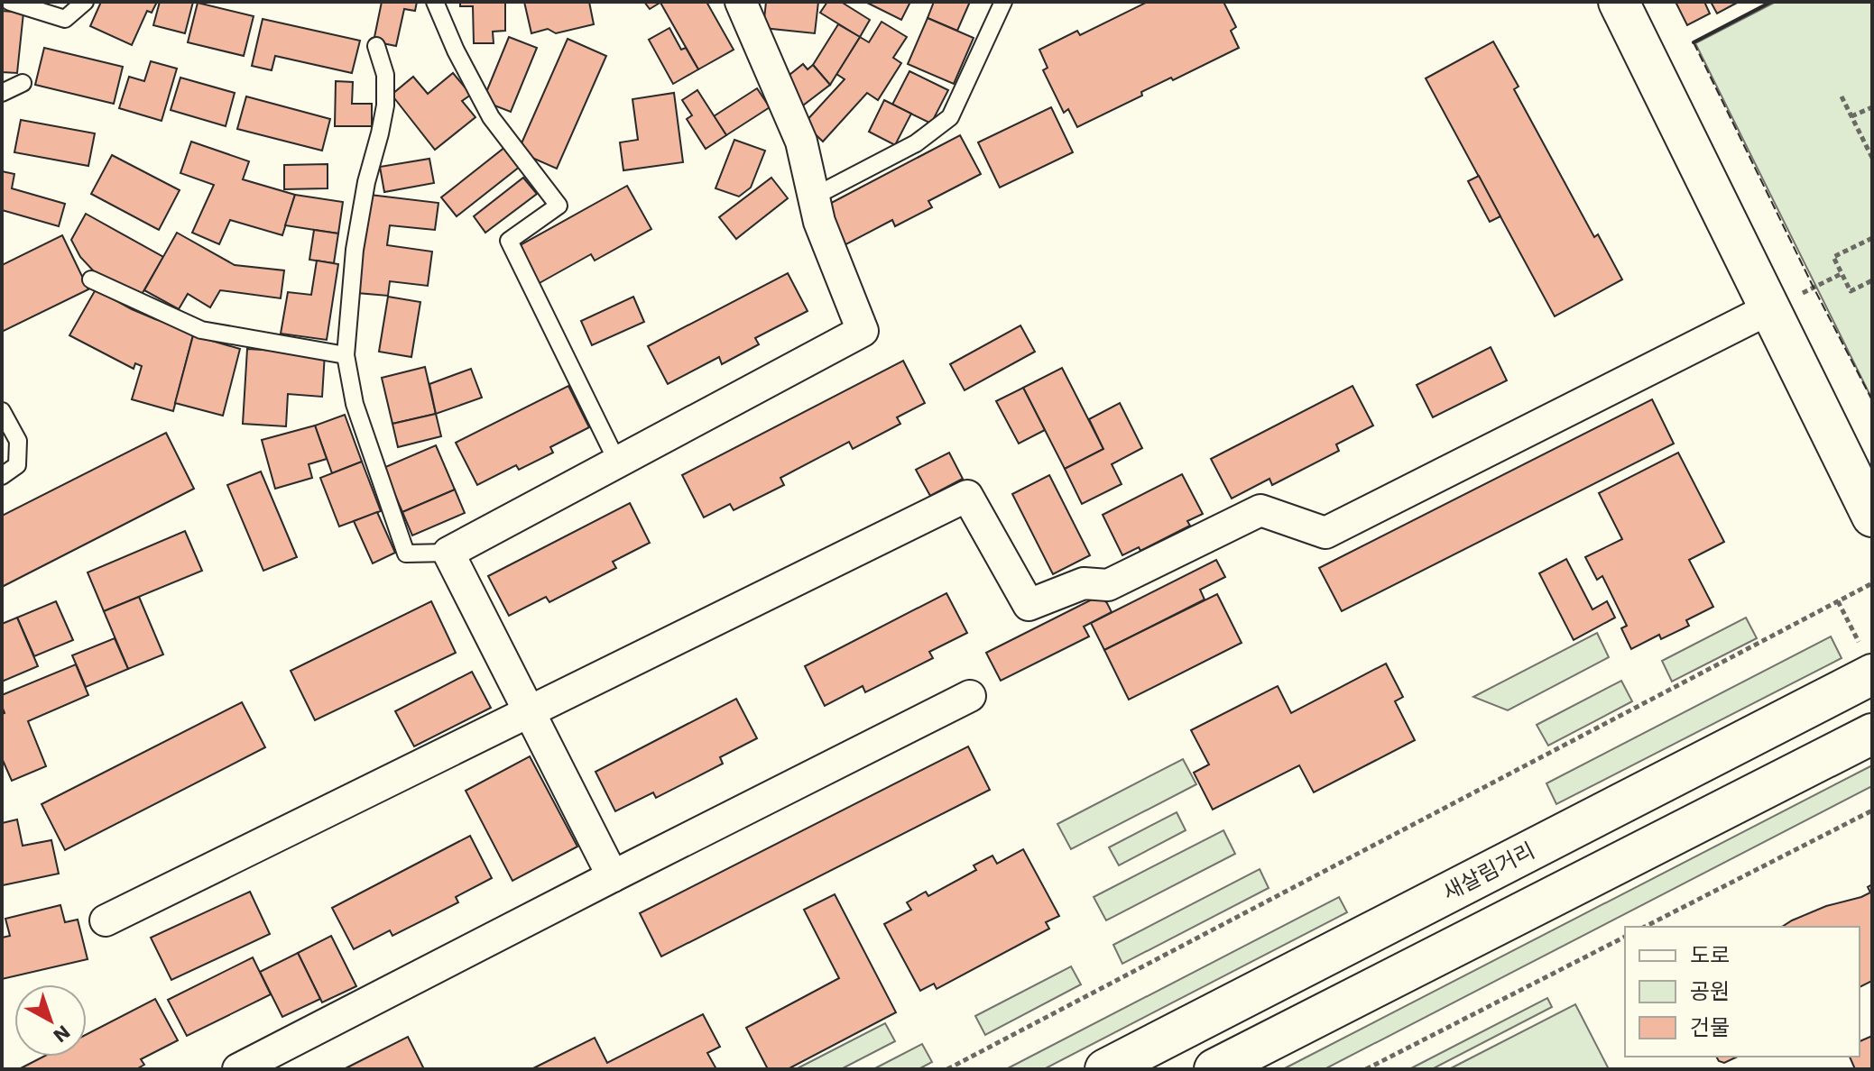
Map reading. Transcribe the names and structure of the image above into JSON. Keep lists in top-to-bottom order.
{
  "streets": {
    "main road": ["새살림거리"]
  },
  "legend": ["도로", "공원", "건물"],
  "north": "bottom right"
}
